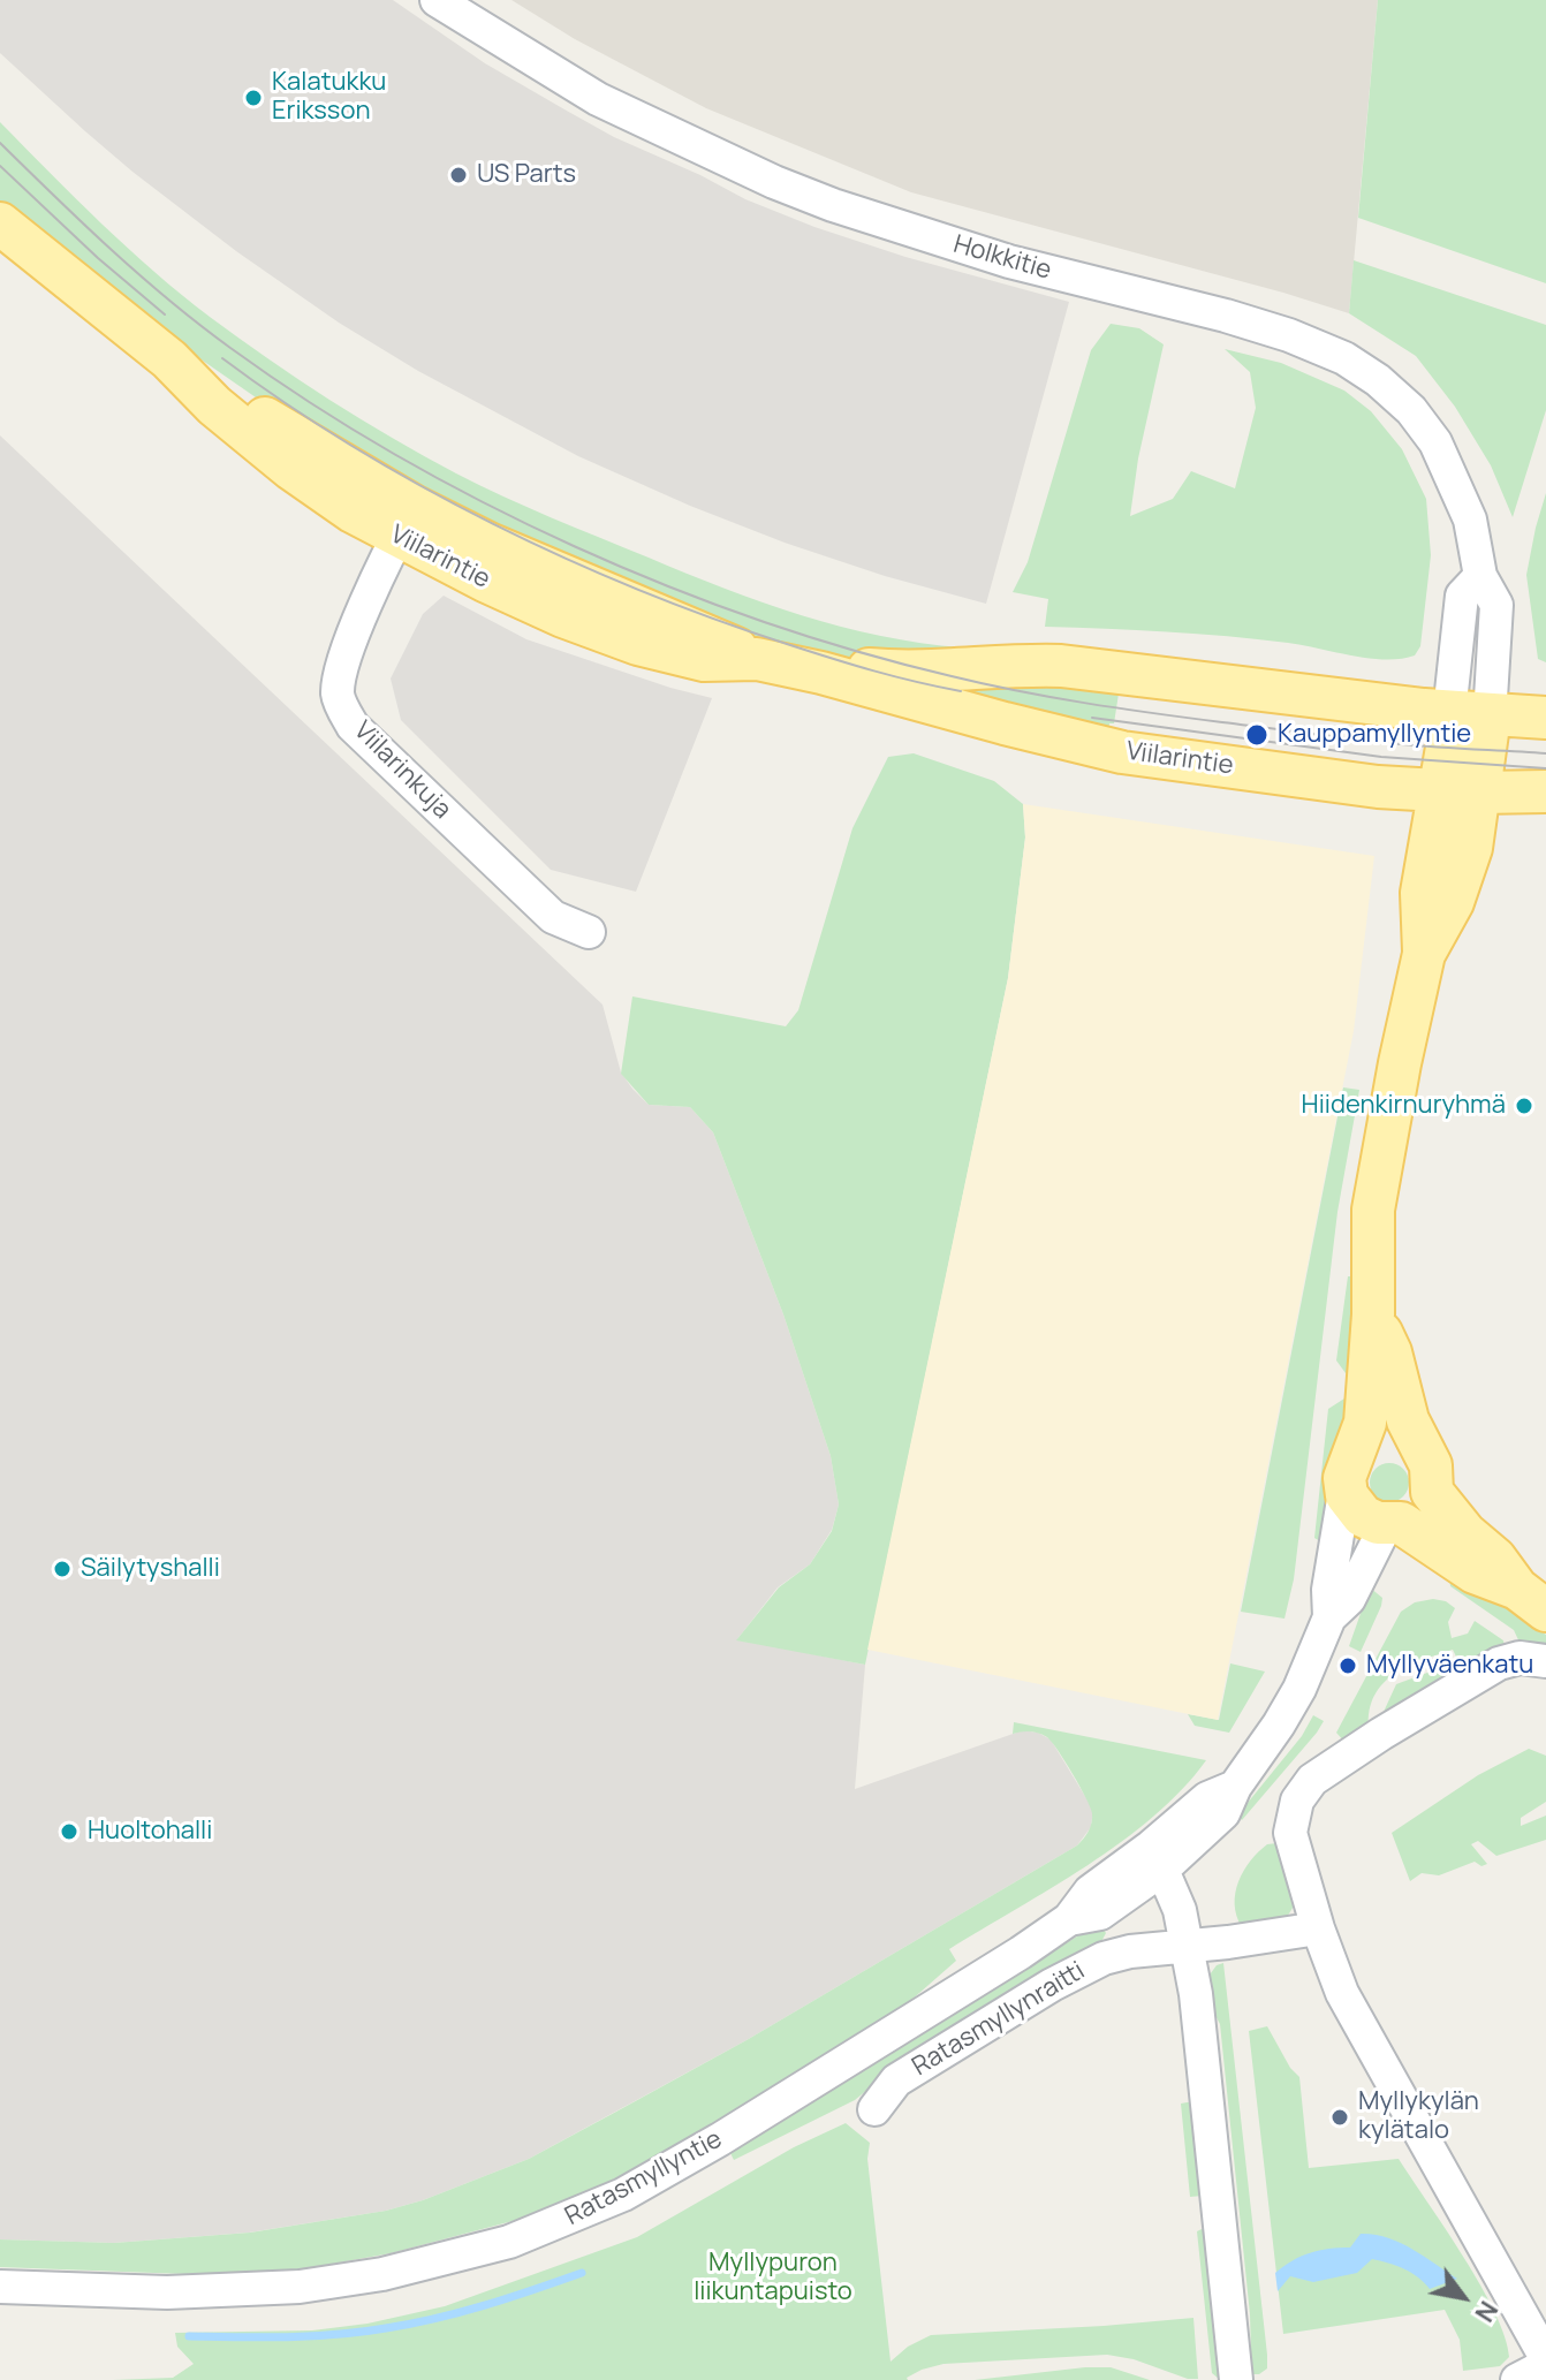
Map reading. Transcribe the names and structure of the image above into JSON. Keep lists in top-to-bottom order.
{
  "streets": {
    "main road": ["Viilarintie"],
    "street": [
      "Holkkitie",
      "Viilarinkuja",
      "Ratasmyllynraitti",
      "Ratasmyllyntie"
    ]
  },
  "crossings": [
    ["Holkkitie", "Viilarintie"],
    ["Viilarintie", "Viilarinkuja"]
  ],
  "parks": ["Myllypuron liikuntapuisto"],
  "places": [
    "Kalatukku Eriksson",
    "US Parts",
    "Kauppamyllyntie",
    "Hiidenkirnuryhmä",
    "Säilytyshalli",
    "Myllyväenkatu",
    "Huoltohalli",
    "Myllykylän kylätalo"
  ],
  "north": "bottom right"
}
